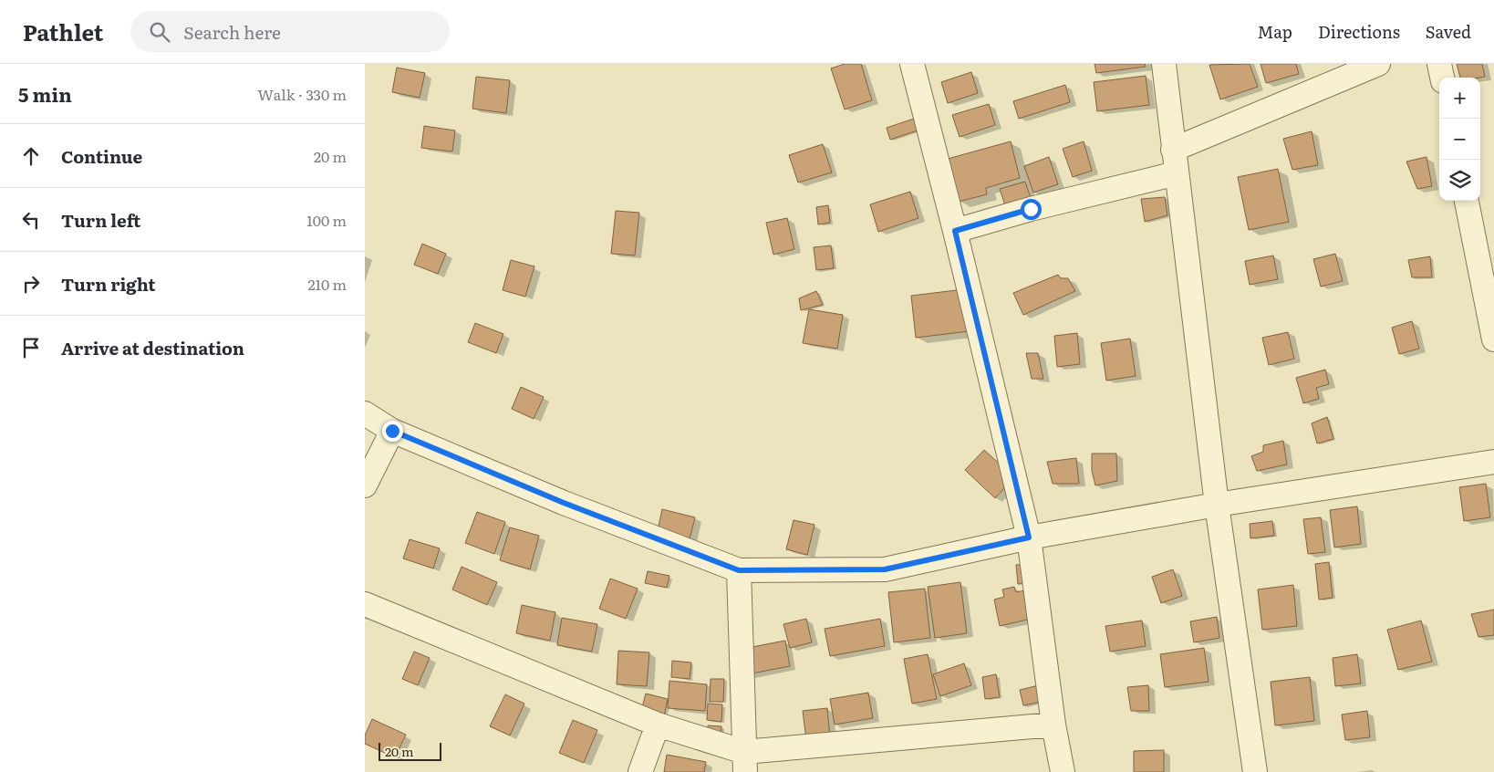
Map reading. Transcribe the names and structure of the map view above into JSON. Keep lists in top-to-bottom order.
{
  "scale_bar": "20 m",
  "page": {
    "header": "Pathlet",
    "search": "Search here",
    "nav": ["Map", "Directions", "Saved"],
    "heading": ["5 min", "Walk · 330 m"],
    "map_buttons": ["+", "−"],
    "list": [
      ["Continue", "20 m"],
      ["Turn left", "100 m"],
      ["Turn right", "210 m"],
      "Arrive at destination"
    ],
    "scale": "20 m"
  }
}
